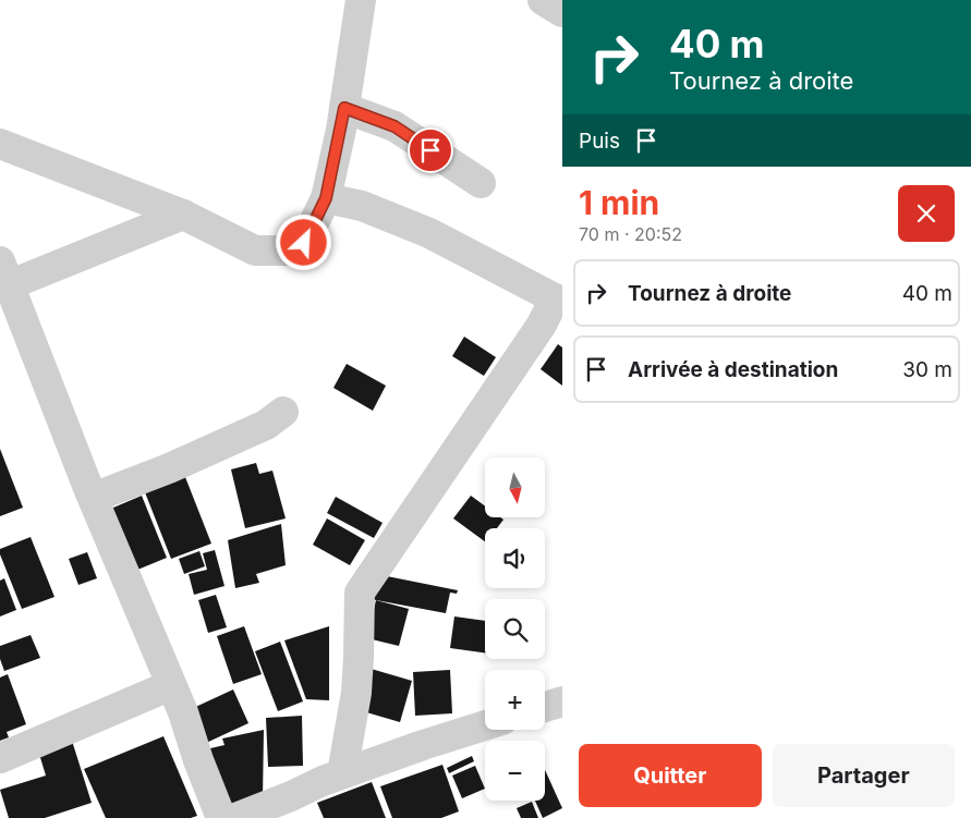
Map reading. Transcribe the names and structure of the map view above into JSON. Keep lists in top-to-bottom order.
{
  "north": "bottom",
  "page": {
    "turn": ["40 m", "Tournez à droite"],
    "then": "Puis",
    "heading": ["1 min", "70 m · 20:52"],
    "list": [
      {
        "name": "Tournez à droite",
        "value": "40 m"
      },
      {
        "name": "Arrivée à destination",
        "value": "30 m"
      }
    ],
    "map_buttons": ["+", "−"],
    "buttons": ["Quitter", "Partager"]
  }
}
